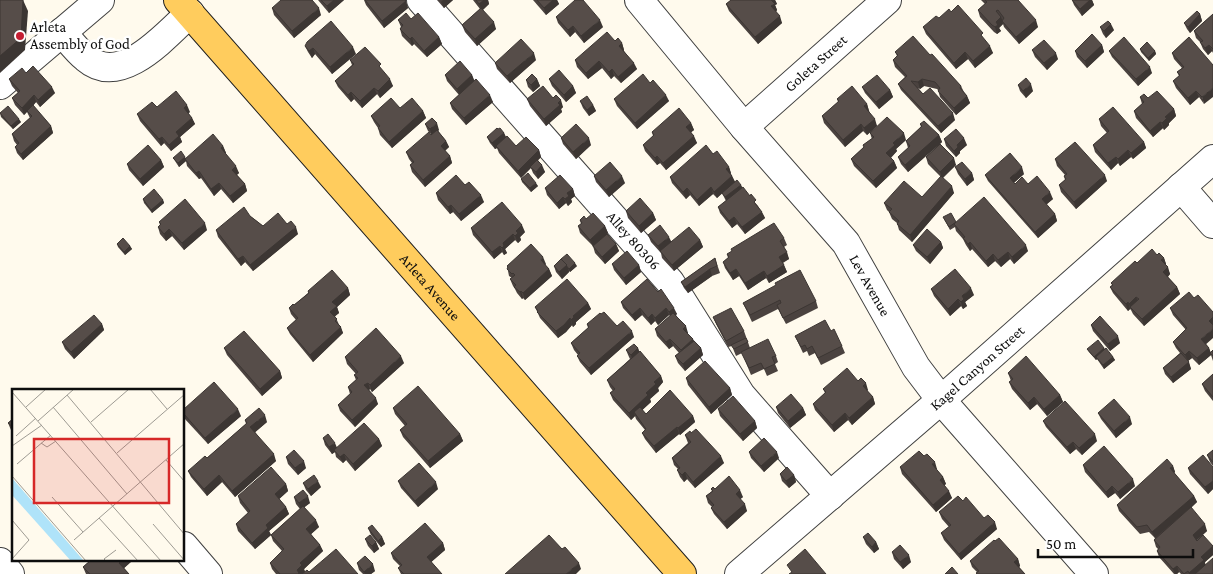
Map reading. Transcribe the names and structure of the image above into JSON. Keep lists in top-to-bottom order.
{
  "streets": {
    "main road": ["Arleta Avenue"],
    "street": [
      "Goleta Street",
      "Alley 80306",
      "Lev Avenue",
      "Kagel Canyon Street"
    ]
  },
  "crossings": [
    ["Goleta Street", "Lev Avenue"],
    ["Alley 80306", "Kagel Canyon Street"],
    ["Lev Avenue", "Kagel Canyon Street"]
  ],
  "places": ["Arleta Assembly of God"],
  "scale_bar": "50 m"
}
